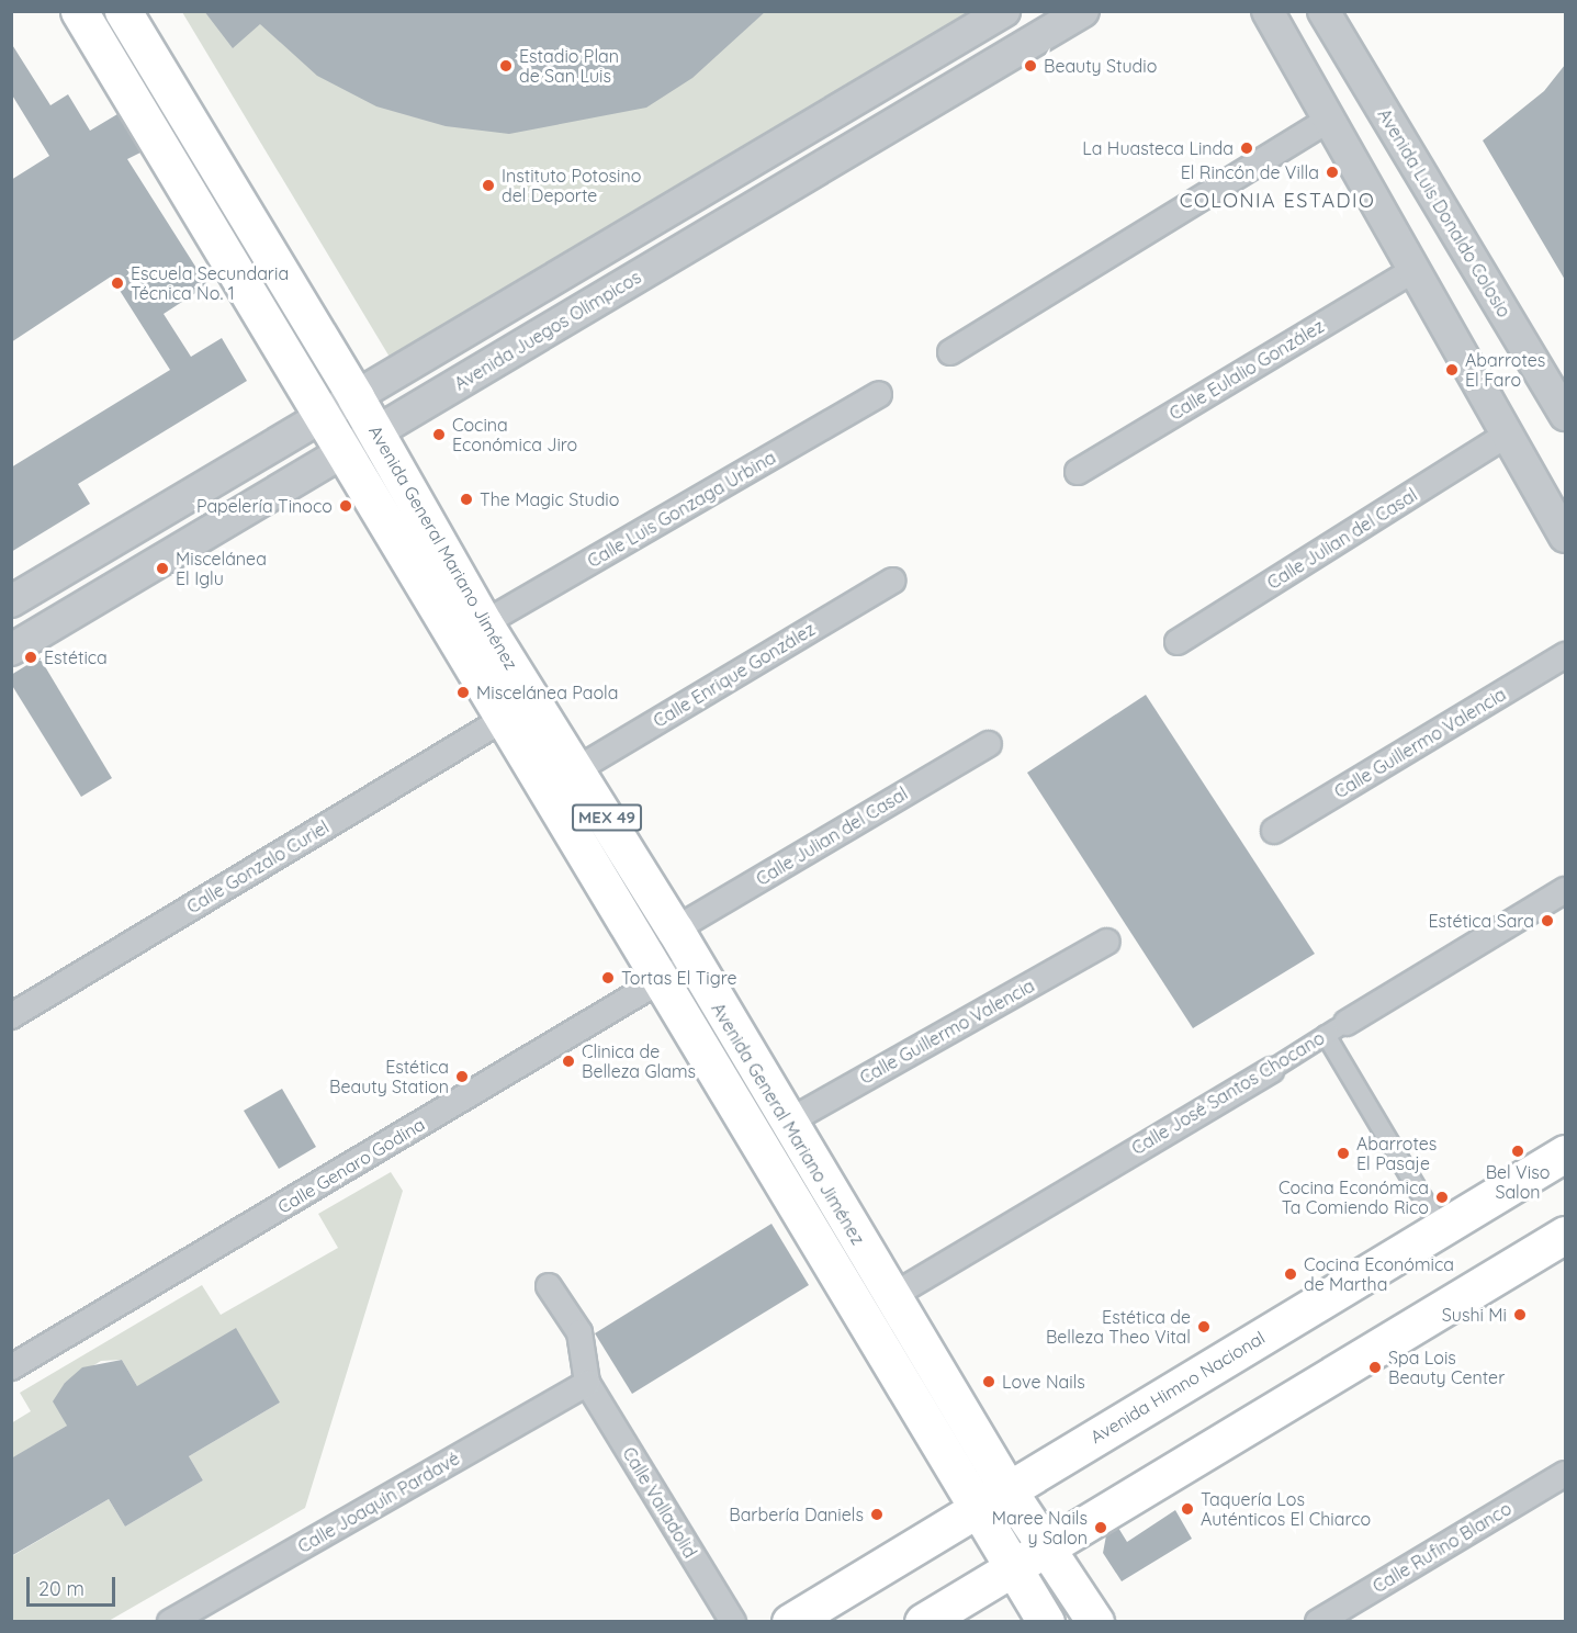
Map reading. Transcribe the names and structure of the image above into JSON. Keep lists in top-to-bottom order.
{
  "streets": {
    "main road": ["Avenida General Mariano Jiménez", "MEX 49", "Avenida Himno Nacional"],
    "street": [
      "Avenida Luis Donaldo Colosio",
      "Avenida Juegos Olímpicos",
      "Calle Eulalio González",
      "Calle Luis Gonzaga Urbina",
      "Calle Julian del Casal",
      "Calle Enrique González",
      "Calle Guillermo Valencia",
      "Calle Gonzalo Curiel",
      "Calle José Santos Chocano",
      "Calle Genaro Godina",
      "Calle Joaquín Pardavé",
      "Calle Valladolid",
      "Calle Rufino Blanco"
    ]
  },
  "crossings": [
    ["Avenida Juegos Olímpicos", "Avenida General Mariano Jiménez"],
    ["Calle Luis Gonzaga Urbina", "Avenida General Mariano Jiménez"],
    ["Calle Julian del Casal", "Avenida General Mariano Jiménez"],
    ["Avenida General Mariano Jiménez", "Calle Enrique González"],
    ["Avenida General Mariano Jiménez", "Calle Guillermo Valencia"],
    ["Avenida General Mariano Jiménez", "Calle Gonzalo Curiel"],
    ["Avenida General Mariano Jiménez", "Calle José Santos Chocano"],
    ["Avenida General Mariano Jiménez", "Calle Genaro Godina"],
    ["Avenida General Mariano Jiménez", "Avenida Himno Nacional"],
    ["Calle Joaquín Pardavé", "Calle Valladolid"]
  ],
  "districts": ["COLONIA ESTADIO"],
  "places": [
    "Estadio Plan de San Luis",
    "Beauty Studio",
    "La Huasteca Linda",
    "El Rincón de Villa",
    "Instituto Potosino del Deporte",
    "Escuela Secundaria Técnica No. 1",
    "Abarrotes El Faro",
    "Cocina Económica Jiro",
    "The Magic Studio",
    "Papelería Tinoco",
    "Miscelánea El Iglu",
    "Estética",
    "Miscelánea Paola",
    "Estética Sara",
    "Tortas El Tigre",
    "Clinica de Belleza Glams",
    "Estética Beauty Station",
    "Bel Viso Salon",
    "Abarrotes El Pasaje",
    "Cocina Económica Ta Comiendo Rico",
    "Cocina Económica de Martha",
    "Sushi Mi",
    "Estética de Belleza Theo Vital",
    "Spa Lois Beauty Center",
    "Love Nails",
    "Taquería Los Auténticos El Chiarco",
    "Barbería Daniels",
    "Maree Nails y Salon"
  ],
  "scale_bar": "20 m"
}
